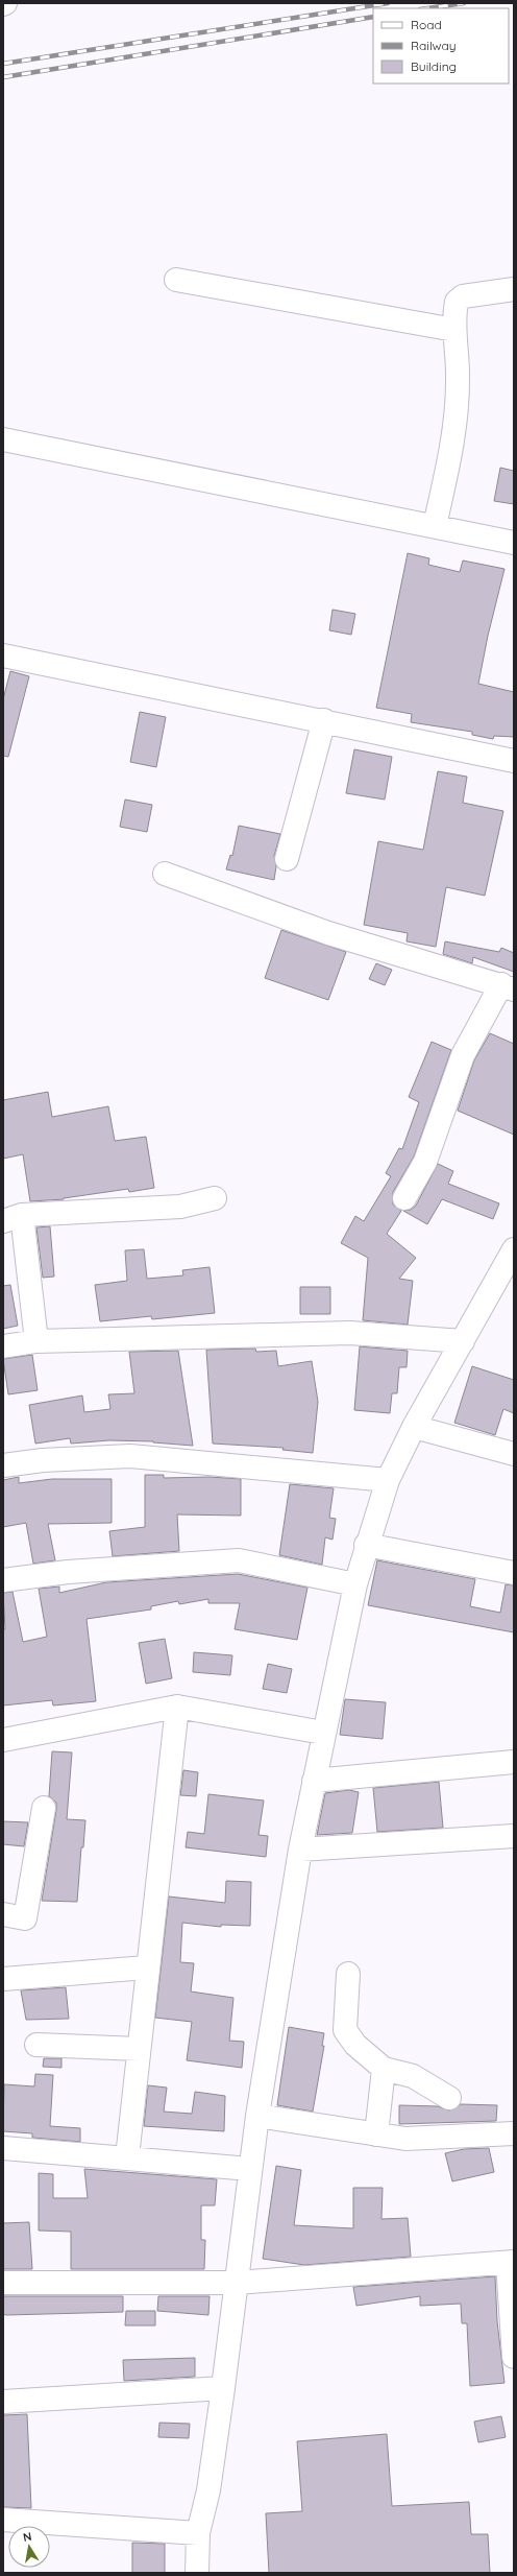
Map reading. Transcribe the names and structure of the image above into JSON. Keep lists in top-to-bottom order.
{
  "legend": ["Road", "Railway", "Building"],
  "north": "top"
}
